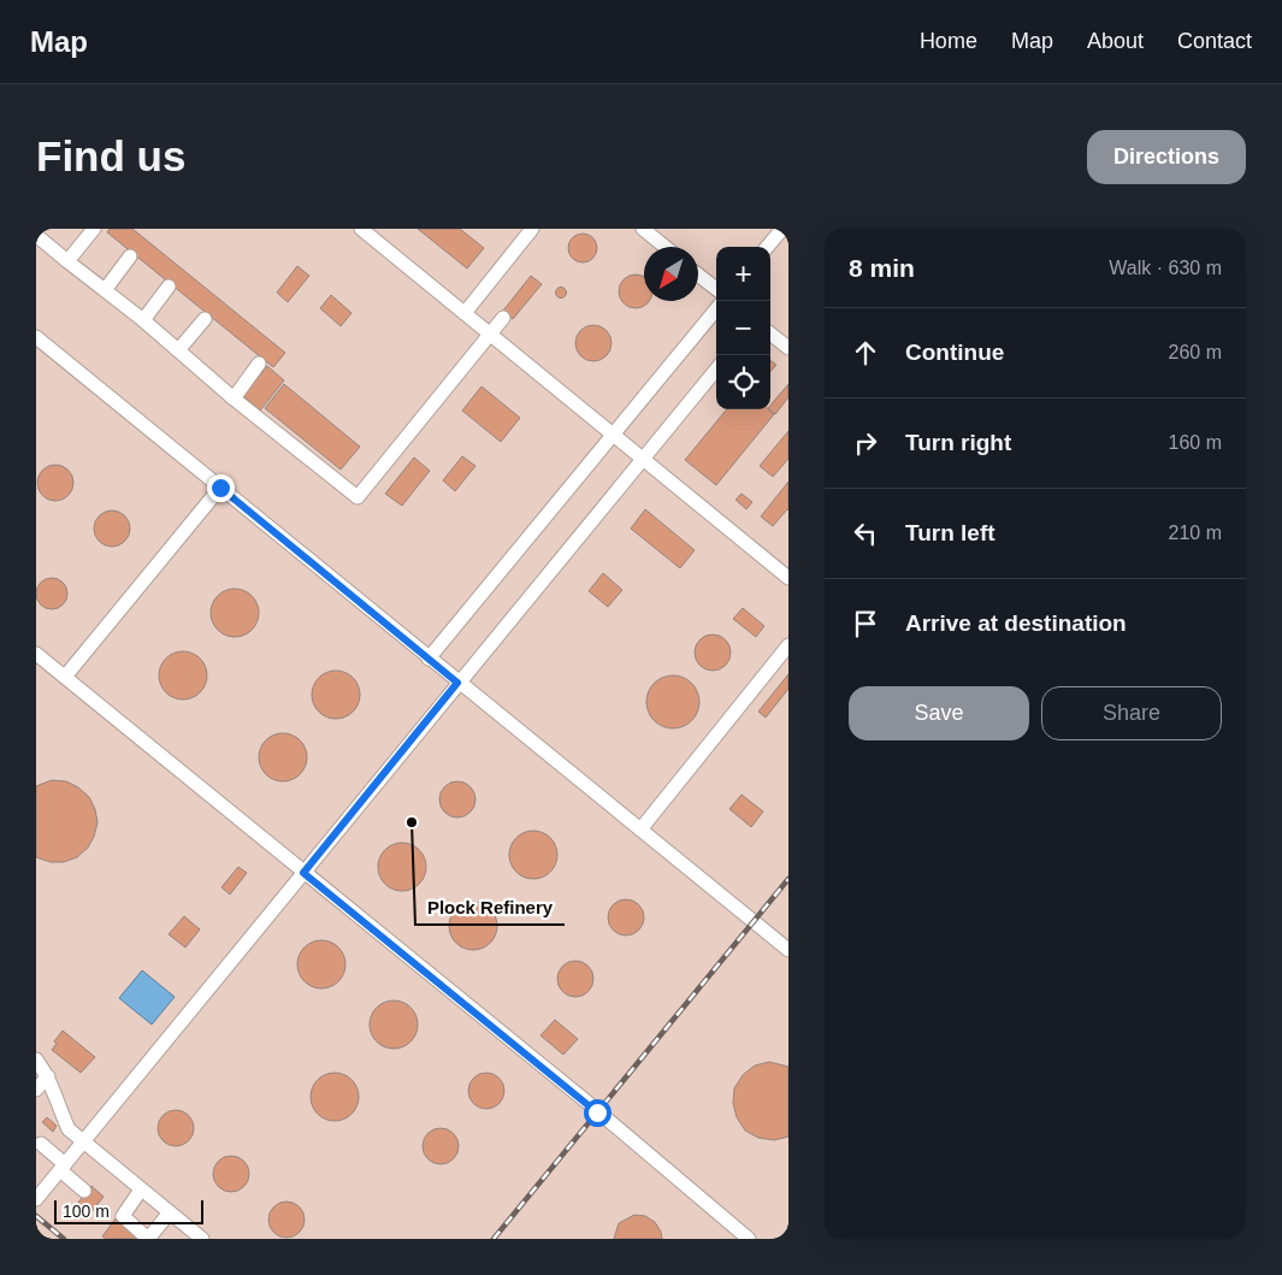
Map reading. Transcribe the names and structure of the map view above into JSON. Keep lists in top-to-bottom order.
{
  "places": ["Plock Refinery"],
  "scale_bar": "100 m",
  "north": "bottom left",
  "page": {
    "header": "Map",
    "nav": [
      "Home",
      "Map",
      "About",
      "Contact"
    ],
    "buttons": [
      "Directions",
      ["Save", "Share"]
    ],
    "title": "Find us",
    "heading": ["8 min", "Walk · 630 m"],
    "map_buttons": ["+", "−"],
    "list": [
      ["Continue", "260 m"],
      ["Turn right", "160 m"],
      ["Turn left", "210 m"],
      "Arrive at destination"
    ],
    "scale": "100 m"
  }
}
